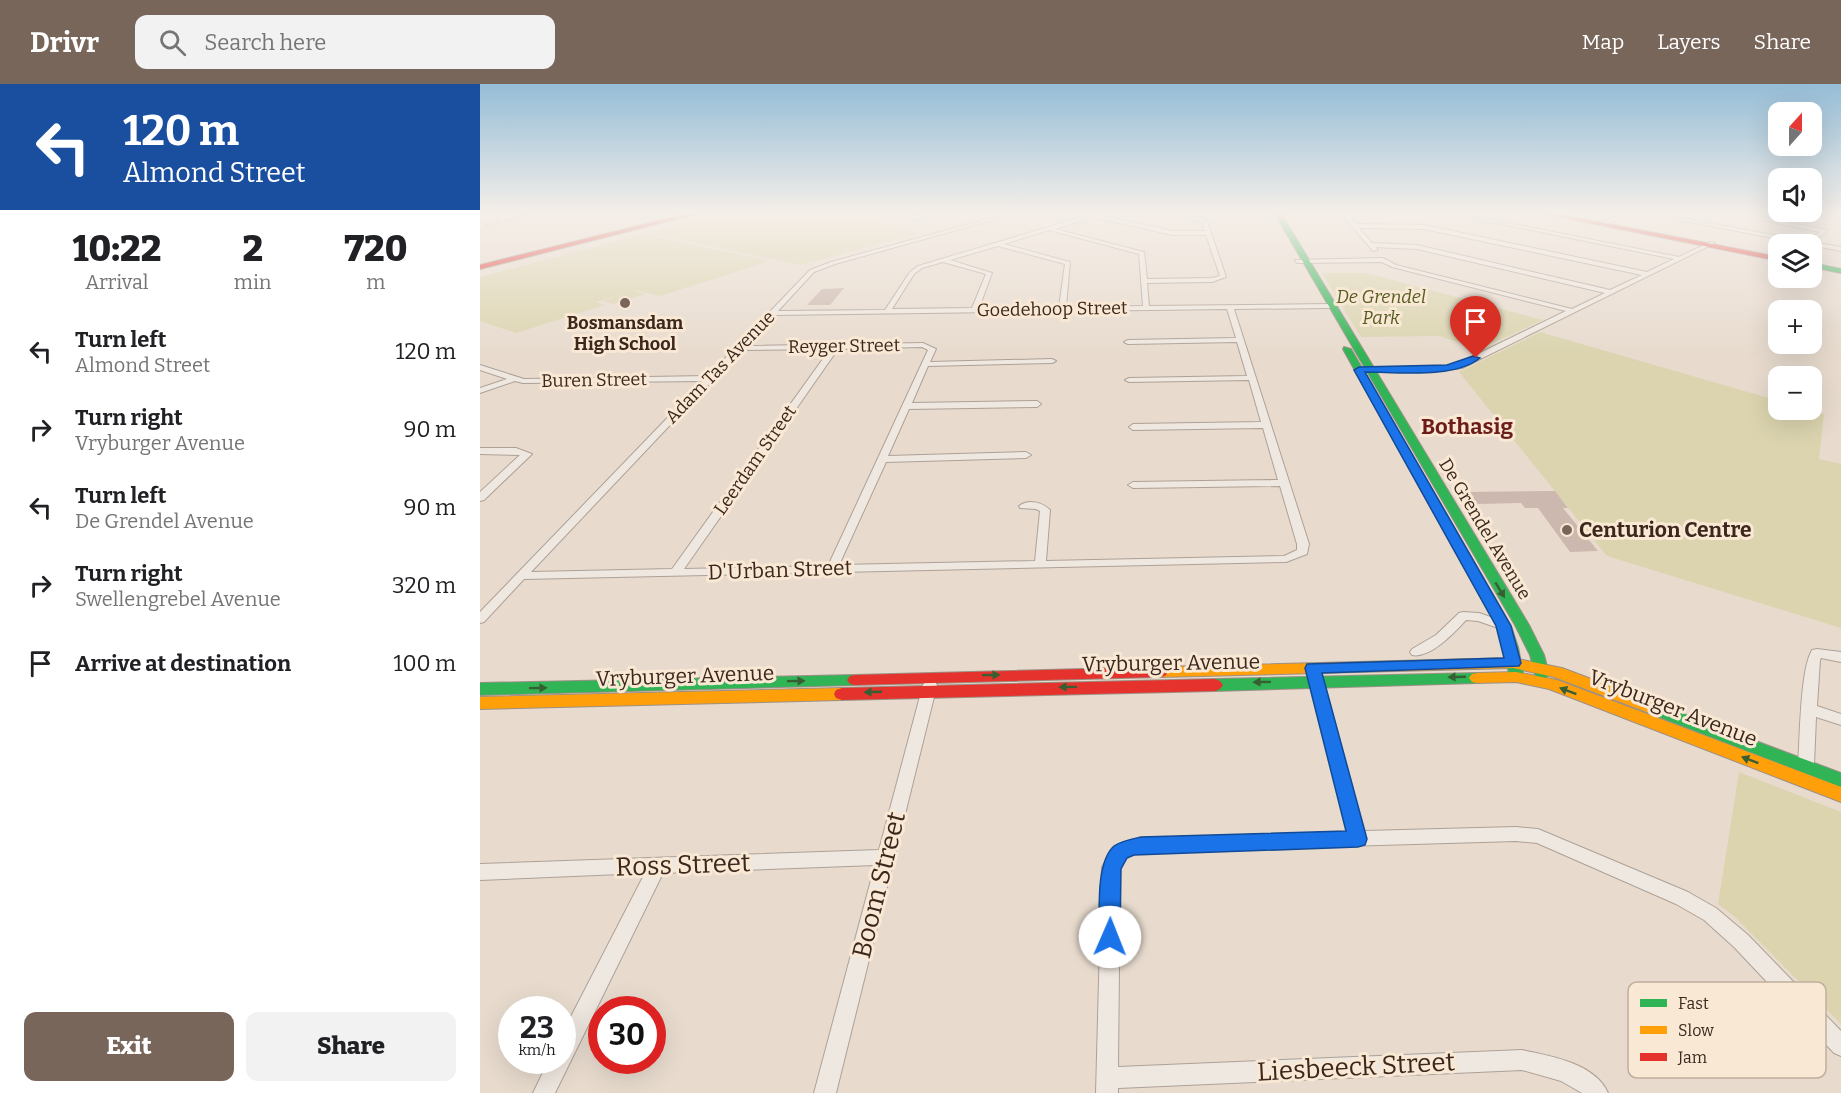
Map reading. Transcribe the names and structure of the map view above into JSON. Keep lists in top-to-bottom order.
{
  "streets": {
    "main road": ["De Grendel Avenue", "Vryburger Avenue"],
    "street": [
      "Goedehoop Street",
      "Reyger Street",
      "Adam Tas Avenue",
      "Buren Street",
      "Leerdam Street",
      "D'Urban Street",
      "Ross Street",
      "Boom Street",
      "Liesbeeck Street"
    ]
  },
  "crossings": [
    ["Goedehoop Street", "Adam Tas Avenue"],
    ["Goedehoop Street", "De Grendel Avenue"],
    ["Goedehoop Street", "D'Urban Street"],
    ["Reyger Street", "Adam Tas Avenue"],
    ["Reyger Street", "Leerdam Street"],
    ["Reyger Street", "D'Urban Street"],
    ["Adam Tas Avenue", "Buren Street"],
    ["Adam Tas Avenue", "D'Urban Street"],
    ["Leerdam Street", "D'Urban Street"],
    ["De Grendel Avenue", "Vryburger Avenue"],
    ["Vryburger Avenue", "Boom Street"],
    ["Ross Street", "Boom Street"]
  ],
  "districts": ["Bothasig"],
  "parks": ["De Grendel Park"],
  "places": ["Bosmansdam High School", "Centurion Centre"],
  "legend": ["Fast", "Slow", "Jam"],
  "north": "top",
  "page": {
    "header": "Drivr",
    "search": "Search here",
    "nav": ["Map", "Layers", "Share"],
    "turn": ["120 m", "Almond Street"],
    "map_buttons": ["+", "−"],
    "eta": [
      "10:22",
      "Arrival",
      "2",
      "min",
      "720",
      "m"
    ],
    "list": [
      {
        "name": "Turn left",
        "note": "Almond Street",
        "value": "120 m"
      },
      {
        "name": "Turn right",
        "note": "Vryburger Avenue",
        "value": "90 m"
      },
      {
        "name": "Turn left",
        "note": "De Grendel Avenue",
        "value": "90 m"
      },
      {
        "name": "Turn right",
        "note": "Swellengrebel Avenue",
        "value": "320 m"
      },
      {
        "name": "Arrive at destination",
        "value": "100 m"
      }
    ],
    "speed": "23 km/h",
    "limit": "30",
    "buttons": ["Exit", "Share"]
  }
}
